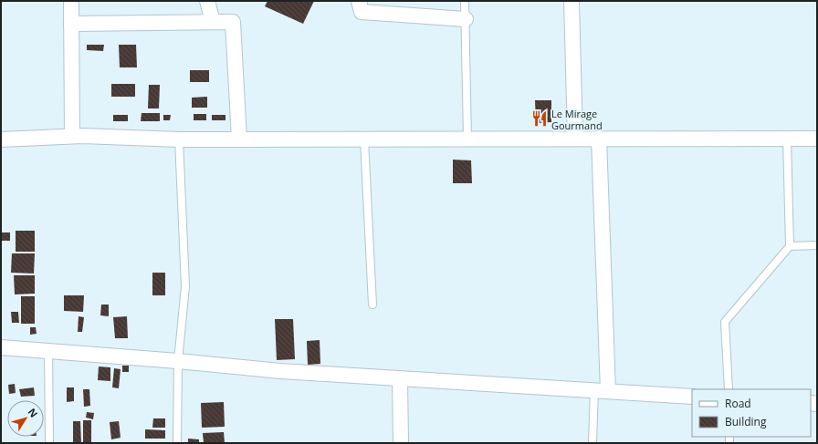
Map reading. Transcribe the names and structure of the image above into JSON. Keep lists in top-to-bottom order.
{
  "places": {
    "restaurant": ["Le Mirage Gourmand"]
  },
  "legend": ["Road", "Building"],
  "north": "top right"
}
